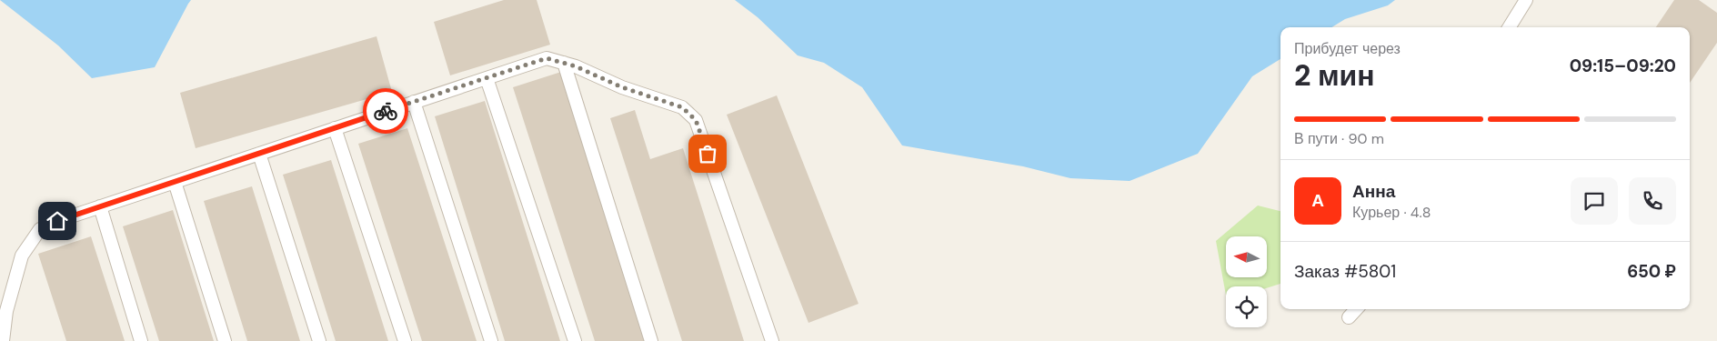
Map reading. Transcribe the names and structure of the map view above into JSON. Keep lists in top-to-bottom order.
{
  "north": "left",
  "page": {
    "heading": ["2 мин", "Прибудет через", "09:15–09:20"],
    "panel": [
      "Анна",
      "Курьер · 4.8",
      "Заказ #5801",
      "650 ₽"
    ],
    "bar": "В пути · 90 m",
    "round": "А"
  }
}
